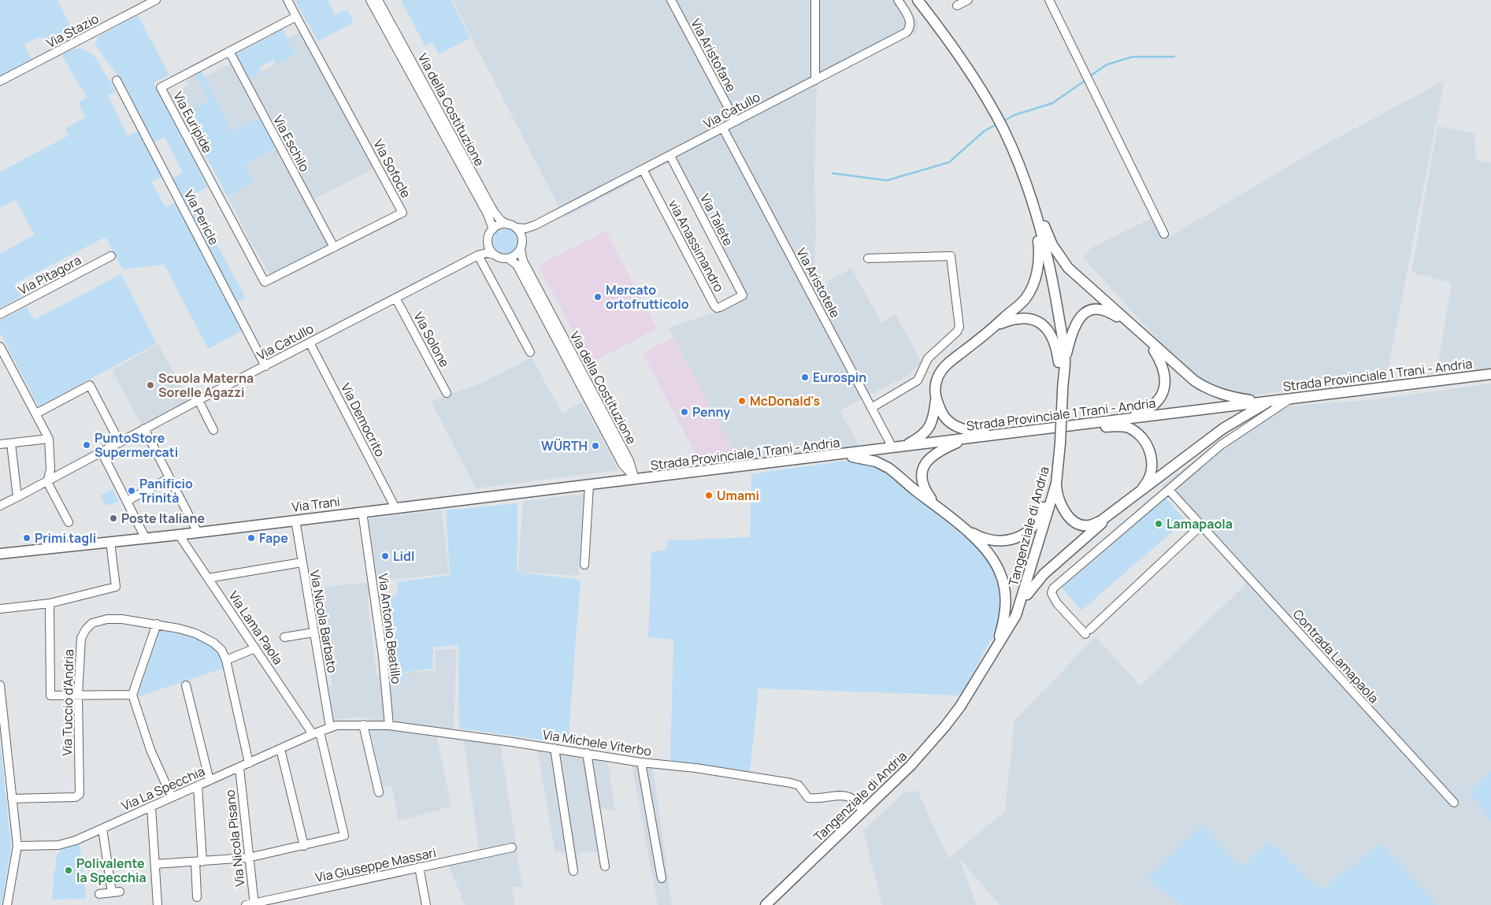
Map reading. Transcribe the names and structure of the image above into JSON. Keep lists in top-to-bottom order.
{
  "streets": {
    "main road": ["Strada Provinciale 1 Trani - Andria", "Via Trani", "Tangenziale di Andria"],
    "street": [
      "Via Stazio",
      "Via Aristofane",
      "Via della Costituzione",
      "Via Catullo",
      "Via Euripide",
      "Via Eschilo",
      "Via Sofocle",
      "Via Pericle",
      "Via Talete",
      "via Anassimandro",
      "Via Pitagora",
      "Via Aristotele",
      "Via Solone",
      "Via Democrito",
      "Via Nicola Barbato",
      "Via Lama Paola",
      "Via Antonio Beatillo",
      "Contrada Lamapaola",
      "Via Tuccio d'Andria",
      "Via Michele Viterbo",
      "Via La Specchia",
      "Via Nicola Pisano",
      "Via Giuseppe Massari"
    ]
  },
  "crossings": [
    ["Via Aristofane", "Via Catullo"],
    ["Via della Costituzione", "Via Catullo"],
    ["Via della Costituzione", "Strada Provinciale 1 Trani - Andria"],
    ["Via della Costituzione", "Via Trani"],
    ["Via Catullo", "Via Pericle"],
    ["Via Catullo", "Via Talete"],
    ["Via Catullo", "via Anassimandro"],
    ["Via Catullo", "Via Aristotele"],
    ["Via Catullo", "Via Solone"],
    ["Via Catullo", "Via Democrito"],
    ["Via Euripide", "Via Eschilo"],
    ["Via Euripide", "Via Sofocle"],
    ["Via Eschilo", "Via Sofocle"],
    ["Via Talete", "via Anassimandro"],
    ["Via Aristotele", "Strada Provinciale 1 Trani - Andria"],
    ["Strada Provinciale 1 Trani - Andria", "Via Trani"],
    ["Via Democrito", "Via Trani"],
    ["Via Trani", "Via Nicola Barbato"],
    ["Via Trani", "Via Lama Paola"],
    ["Via Trani", "Via Antonio Beatillo"],
    ["Tangenziale di Andria", "Via Michele Viterbo"],
    ["Via Nicola Barbato", "Via Michele Viterbo"],
    ["Via Lama Paola", "Via Michele Viterbo"],
    ["Via Lama Paola", "Via La Specchia"],
    ["Via Antonio Beatillo", "Via Michele Viterbo"],
    ["Via Michele Viterbo", "Via La Specchia"],
    ["Via La Specchia", "Via Nicola Pisano"],
    ["Via Nicola Pisano", "Via Giuseppe Massari"]
  ],
  "places": [
    "Mercato ortofrutticolo",
    "Eurospin",
    "Scuola Materna Sorelle Agazzi",
    "McDonald's",
    "Penny",
    "PuntoStore Supermercati",
    "WÜRTH",
    "Panificio Trinità",
    "Umami",
    "Poste Italiane",
    "Lamapaola",
    "Primi tagli",
    "Fape",
    "Lidl",
    "Polivalente la Specchia"
  ]
}
